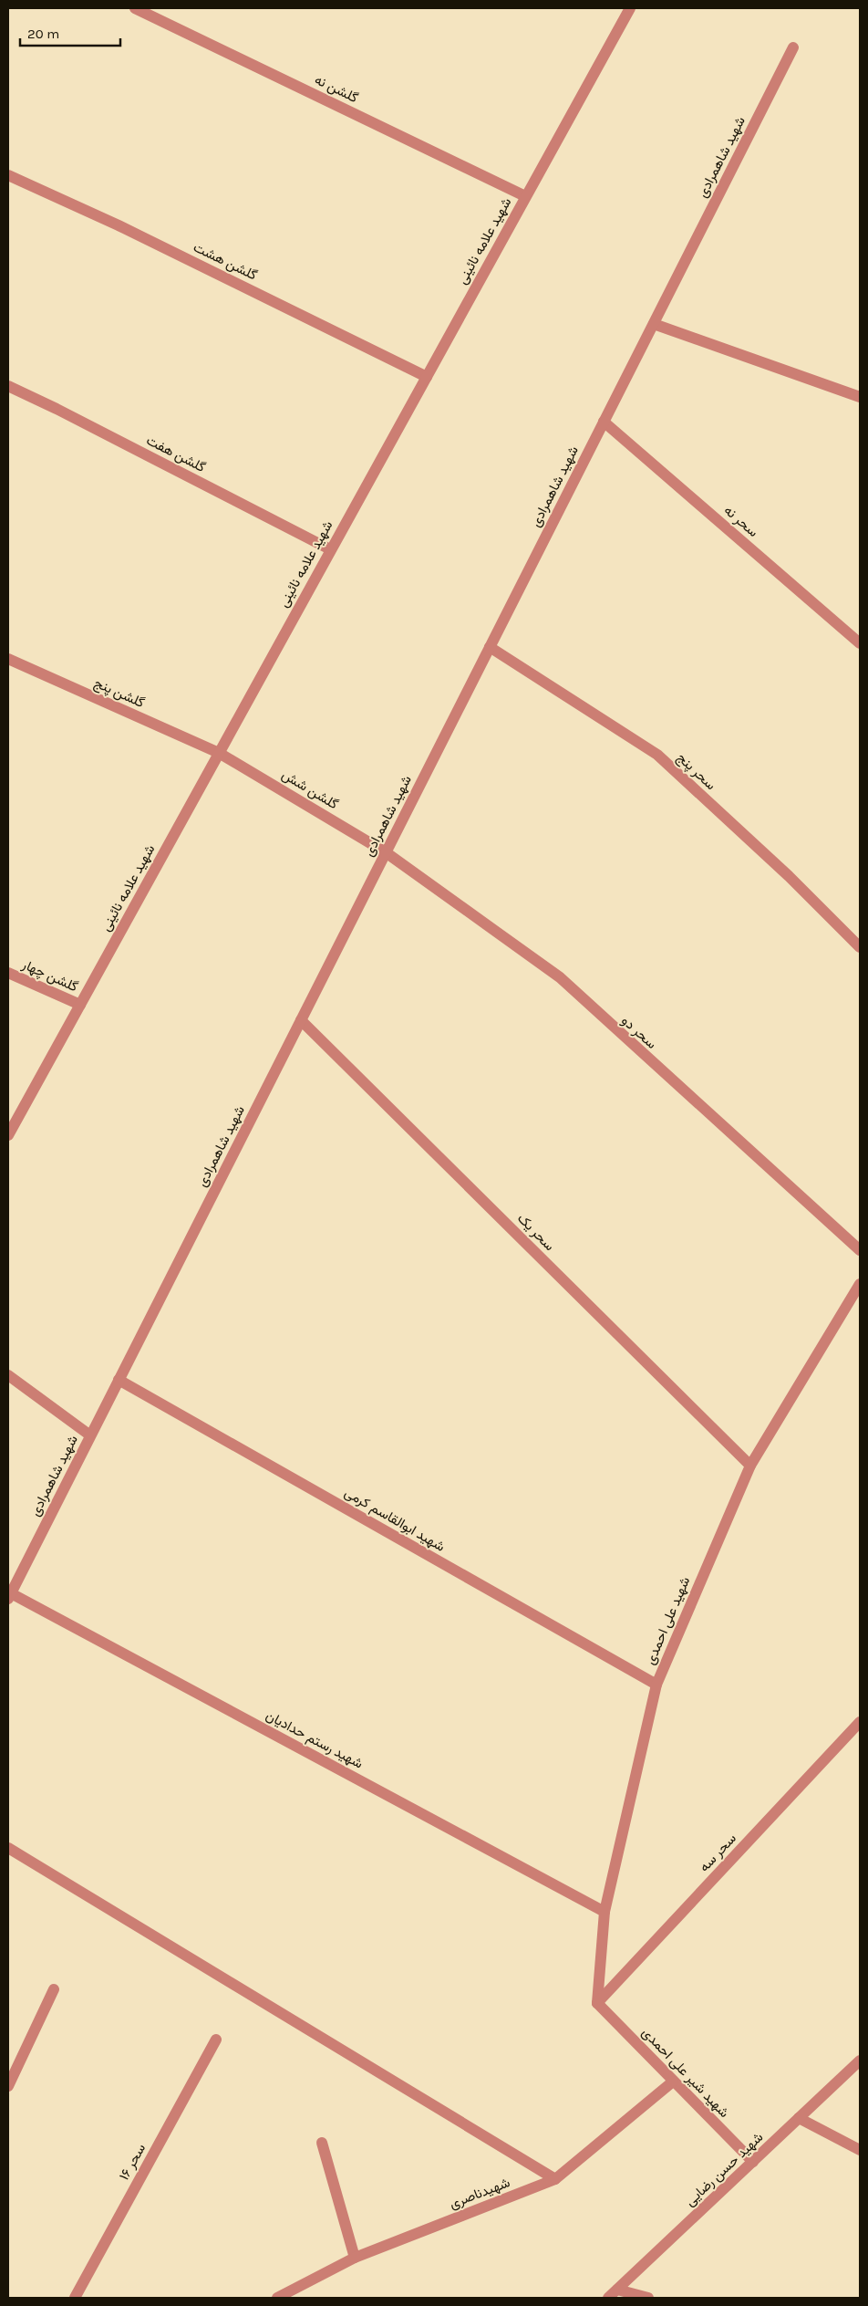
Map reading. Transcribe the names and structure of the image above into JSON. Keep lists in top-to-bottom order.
{
  "streets": {
    "street": [
      "گلشن نه",
      "شهید شاهمرادی",
      "شهید علامه‌ نائینی",
      "گلشن هشت",
      "گلشن هفت",
      "سحر نه",
      "گلشن پنج",
      "سحر پنج",
      "گلشن شش",
      "گلشن چهار",
      "سحر دو",
      "سحر یک",
      "شهید ابوالقاسم کرمی",
      "شهید علی احمدی",
      "شهید رستم حدادیان",
      "سحر سه",
      "شهید شیر علی احمدی",
      "سحر ۱۶",
      "شهید حسن رضایی",
      "شهیدناصری"
    ]
  },
  "crossings": [
    ["گلشن نه", "شهید علامه‌ نائینی"],
    ["شهید شاهمرادی", "سحر نه"],
    ["شهید شاهمرادی", "سحر پنج"],
    ["شهید شاهمرادی", "گلشن شش"],
    ["شهید شاهمرادی", "سحر دو"],
    ["شهید شاهمرادی", "سحر یک"],
    ["شهید شاهمرادی", "شهید ابوالقاسم کرمی"],
    ["شهید شاهمرادی", "شهید رستم حدادیان"],
    ["شهید علامه‌ نائینی", "گلشن هشت"],
    ["شهید علامه‌ نائینی", "گلشن هفت"],
    ["شهید علامه‌ نائینی", "گلشن پنج"],
    ["شهید علامه‌ نائینی", "گلشن شش"],
    ["شهید علامه‌ نائینی", "گلشن چهار"],
    ["گلشن پنج", "گلشن شش"],
    ["گلشن شش", "سحر دو"],
    ["سحر یک", "شهید علی احمدی"],
    ["شهید ابوالقاسم کرمی", "شهید علی احمدی"],
    ["شهید علی احمدی", "شهید رستم حدادیان"],
    ["شهید علی احمدی", "سحر سه"],
    ["شهید علی احمدی", "شهید شیر علی احمدی"],
    ["سحر سه", "شهید شیر علی احمدی"],
    ["شهید شیر علی احمدی", "شهید حسن رضایی"],
    ["شهید شیر علی احمدی", "شهیدناصری"]
  ],
  "scale_bar": "20 m"
}
